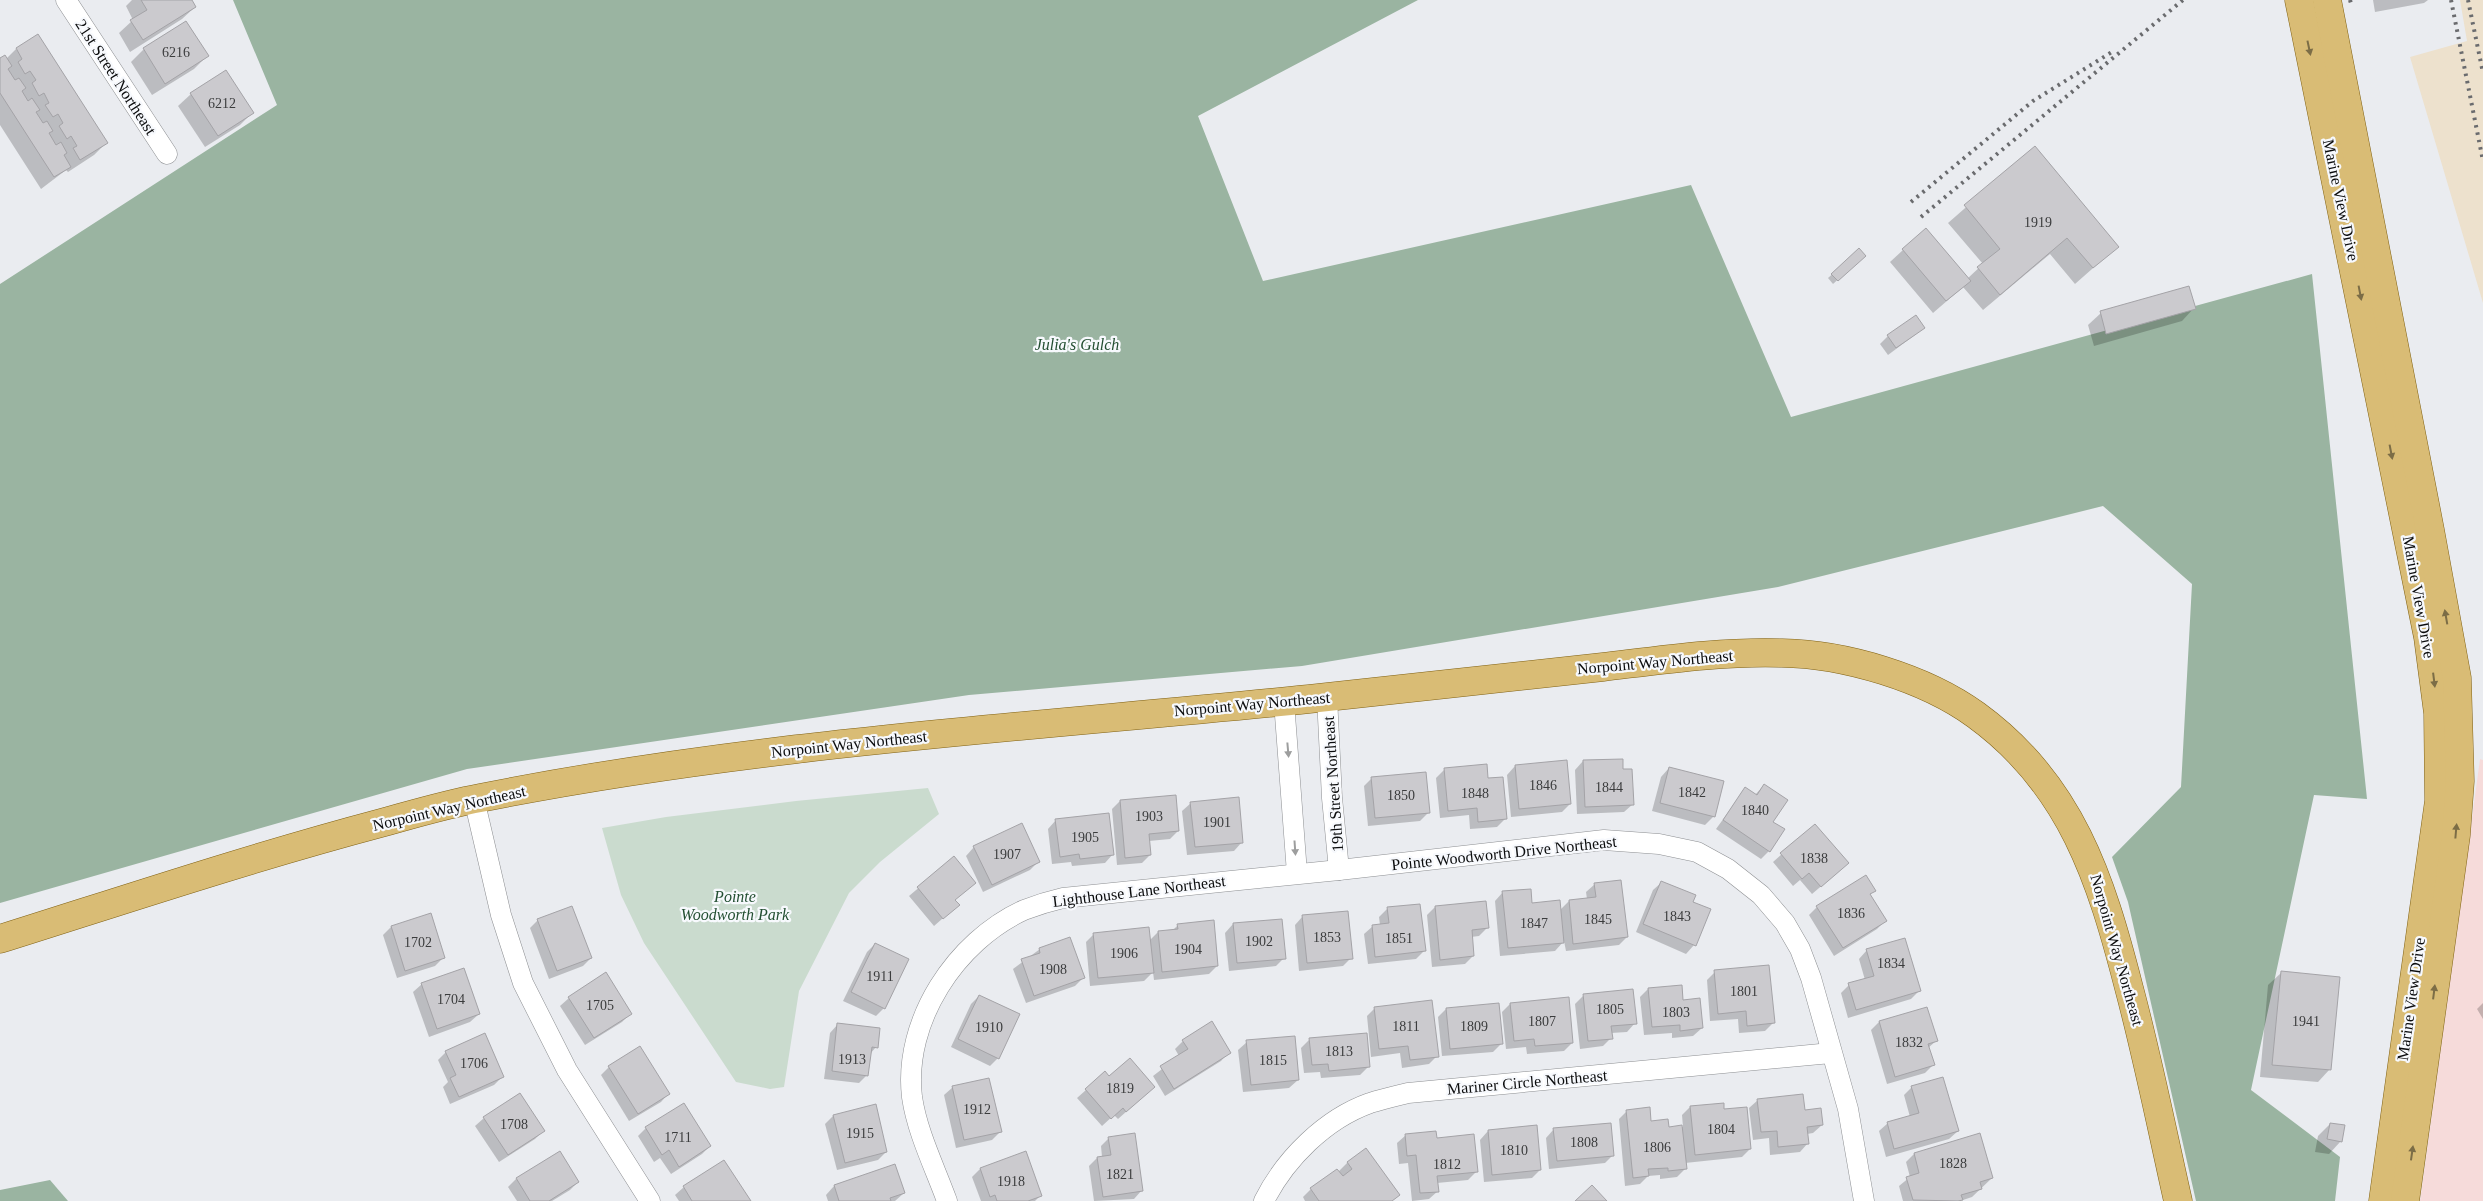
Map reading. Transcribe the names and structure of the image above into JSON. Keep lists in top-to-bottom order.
{
  "streets": {
    "main road": ["Marine View Drive", "Norpoint Way Northeast"],
    "street": [
      "21st Street Northeast",
      "19th Street Northeast",
      "Pointe Woodworth Drive Northeast",
      "Lighthouse Lane Northeast",
      "Mariner Circle Northeast"
    ]
  },
  "crossings": [
    ["Norpoint Way Northeast", "19th Street Northeast"],
    ["19th Street Northeast", "Pointe Woodworth Drive Northeast"],
    ["Pointe Woodworth Drive Northeast", "Lighthouse Lane Northeast"],
    ["Pointe Woodworth Drive Northeast", "Mariner Circle Northeast"]
  ],
  "parks": ["Julia's Gulch", "Pointe Woodworth Park"],
  "house_numbers": [
    "6216",
    "6212",
    "1919",
    "1846",
    "1844",
    "1842",
    "1848",
    "1850",
    "1840",
    "1903",
    "1901",
    "1905",
    "1907",
    "1838",
    "1836",
    "1843",
    "1845",
    "1847",
    "1853",
    "1851",
    "1902",
    "1702",
    "1904",
    "1906",
    "1834",
    "1908",
    "1911",
    "1801",
    "1704",
    "1705",
    "1805",
    "1803",
    "1807",
    "1941",
    "1811",
    "1809",
    "1910",
    "1832",
    "1813",
    "1913",
    "1815",
    "1706",
    "1819",
    "1912",
    "1708",
    "1804",
    "1915",
    "1711",
    "1808",
    "1806",
    "1810",
    "1828",
    "1812",
    "1821",
    "1918"
  ]
}
